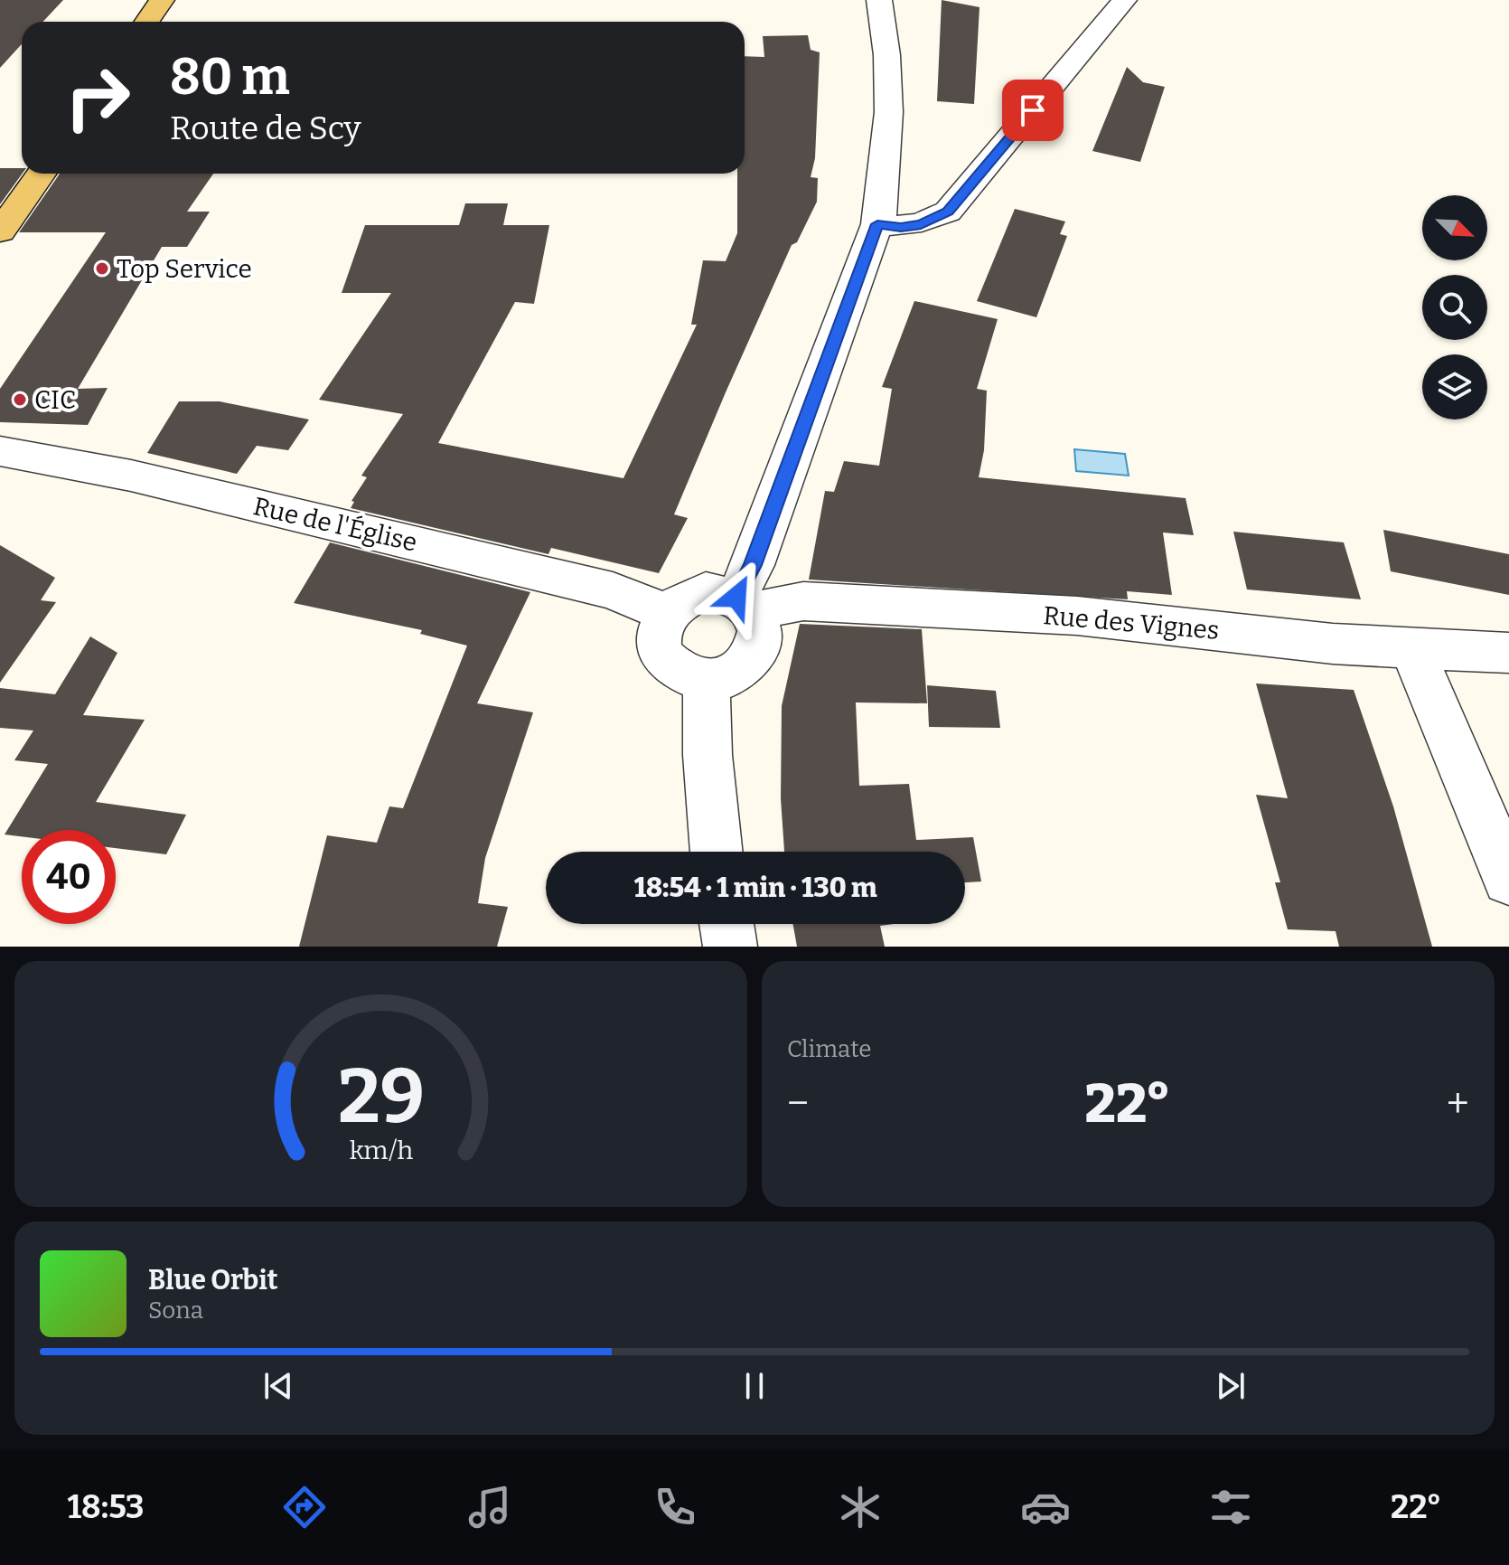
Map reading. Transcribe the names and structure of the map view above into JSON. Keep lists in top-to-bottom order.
{
  "streets": {
    "street": ["Rue de l'Église", "Rue des Vignes"]
  },
  "crossings": [
    ["Rue de l'Église", "Rue des Vignes"]
  ],
  "places": ["Top Service", "CIC"],
  "north": "bottom right",
  "page": {
    "turn": ["80 m", "Route de Scy"],
    "limit": "40",
    "trip": "18:54 · 1 min · 130 m",
    "tile": "Climate",
    "heat": ["−", "22°", "+"],
    "song": ["Blue Orbit", "Sona"],
    "tabs": ["18:53", "22°"],
    "gauge": ["29", "km/h"]
  }
}
